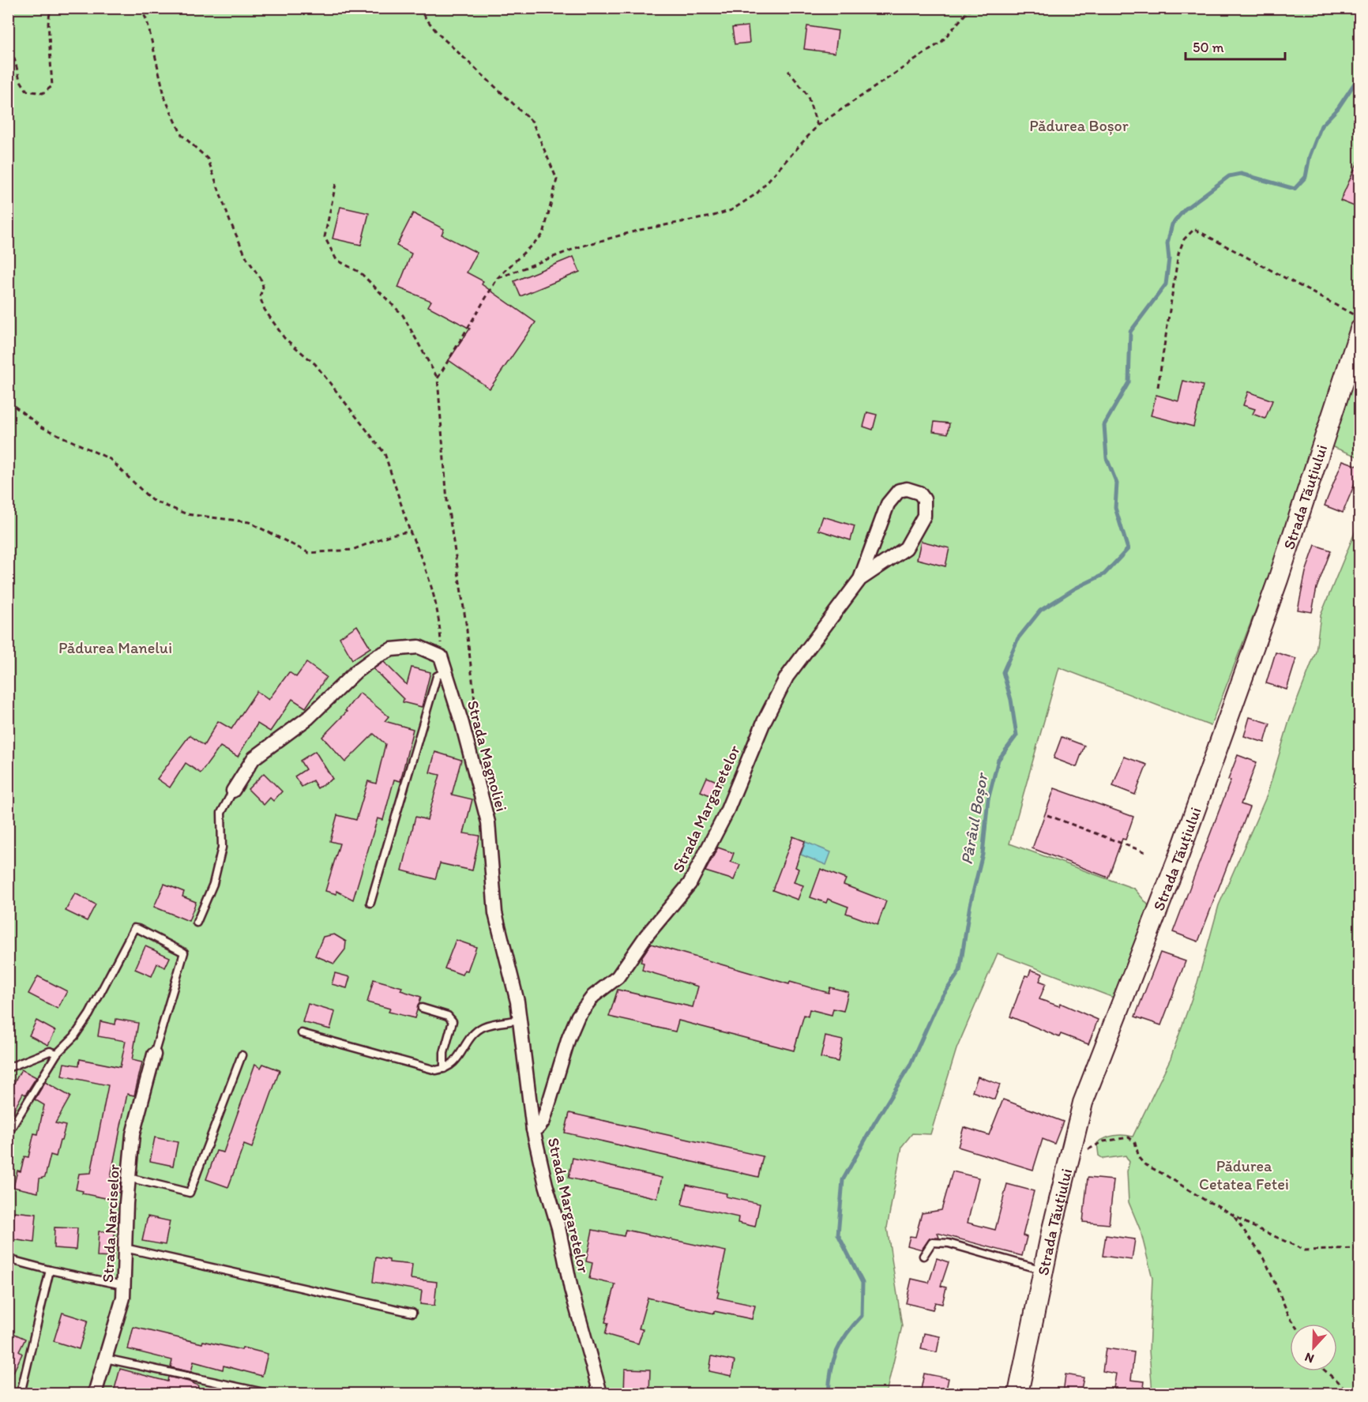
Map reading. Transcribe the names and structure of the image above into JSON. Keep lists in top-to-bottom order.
{
  "streets": {
    "main road": ["Strada Tăuțiului"],
    "street": ["Strada Magnoliei", "Strada Margaretelor", "Strada Narciselor"]
  },
  "crossings": [
    ["Strada Magnoliei", "Strada Margaretelor"]
  ],
  "water": ["Pârâul Boșor"],
  "parks": ["Pădurea Boșor", "Pădurea Manelui", "Pădurea Cetatea Fetei"],
  "scale_bar": "50 m",
  "north": "bottom"
}
